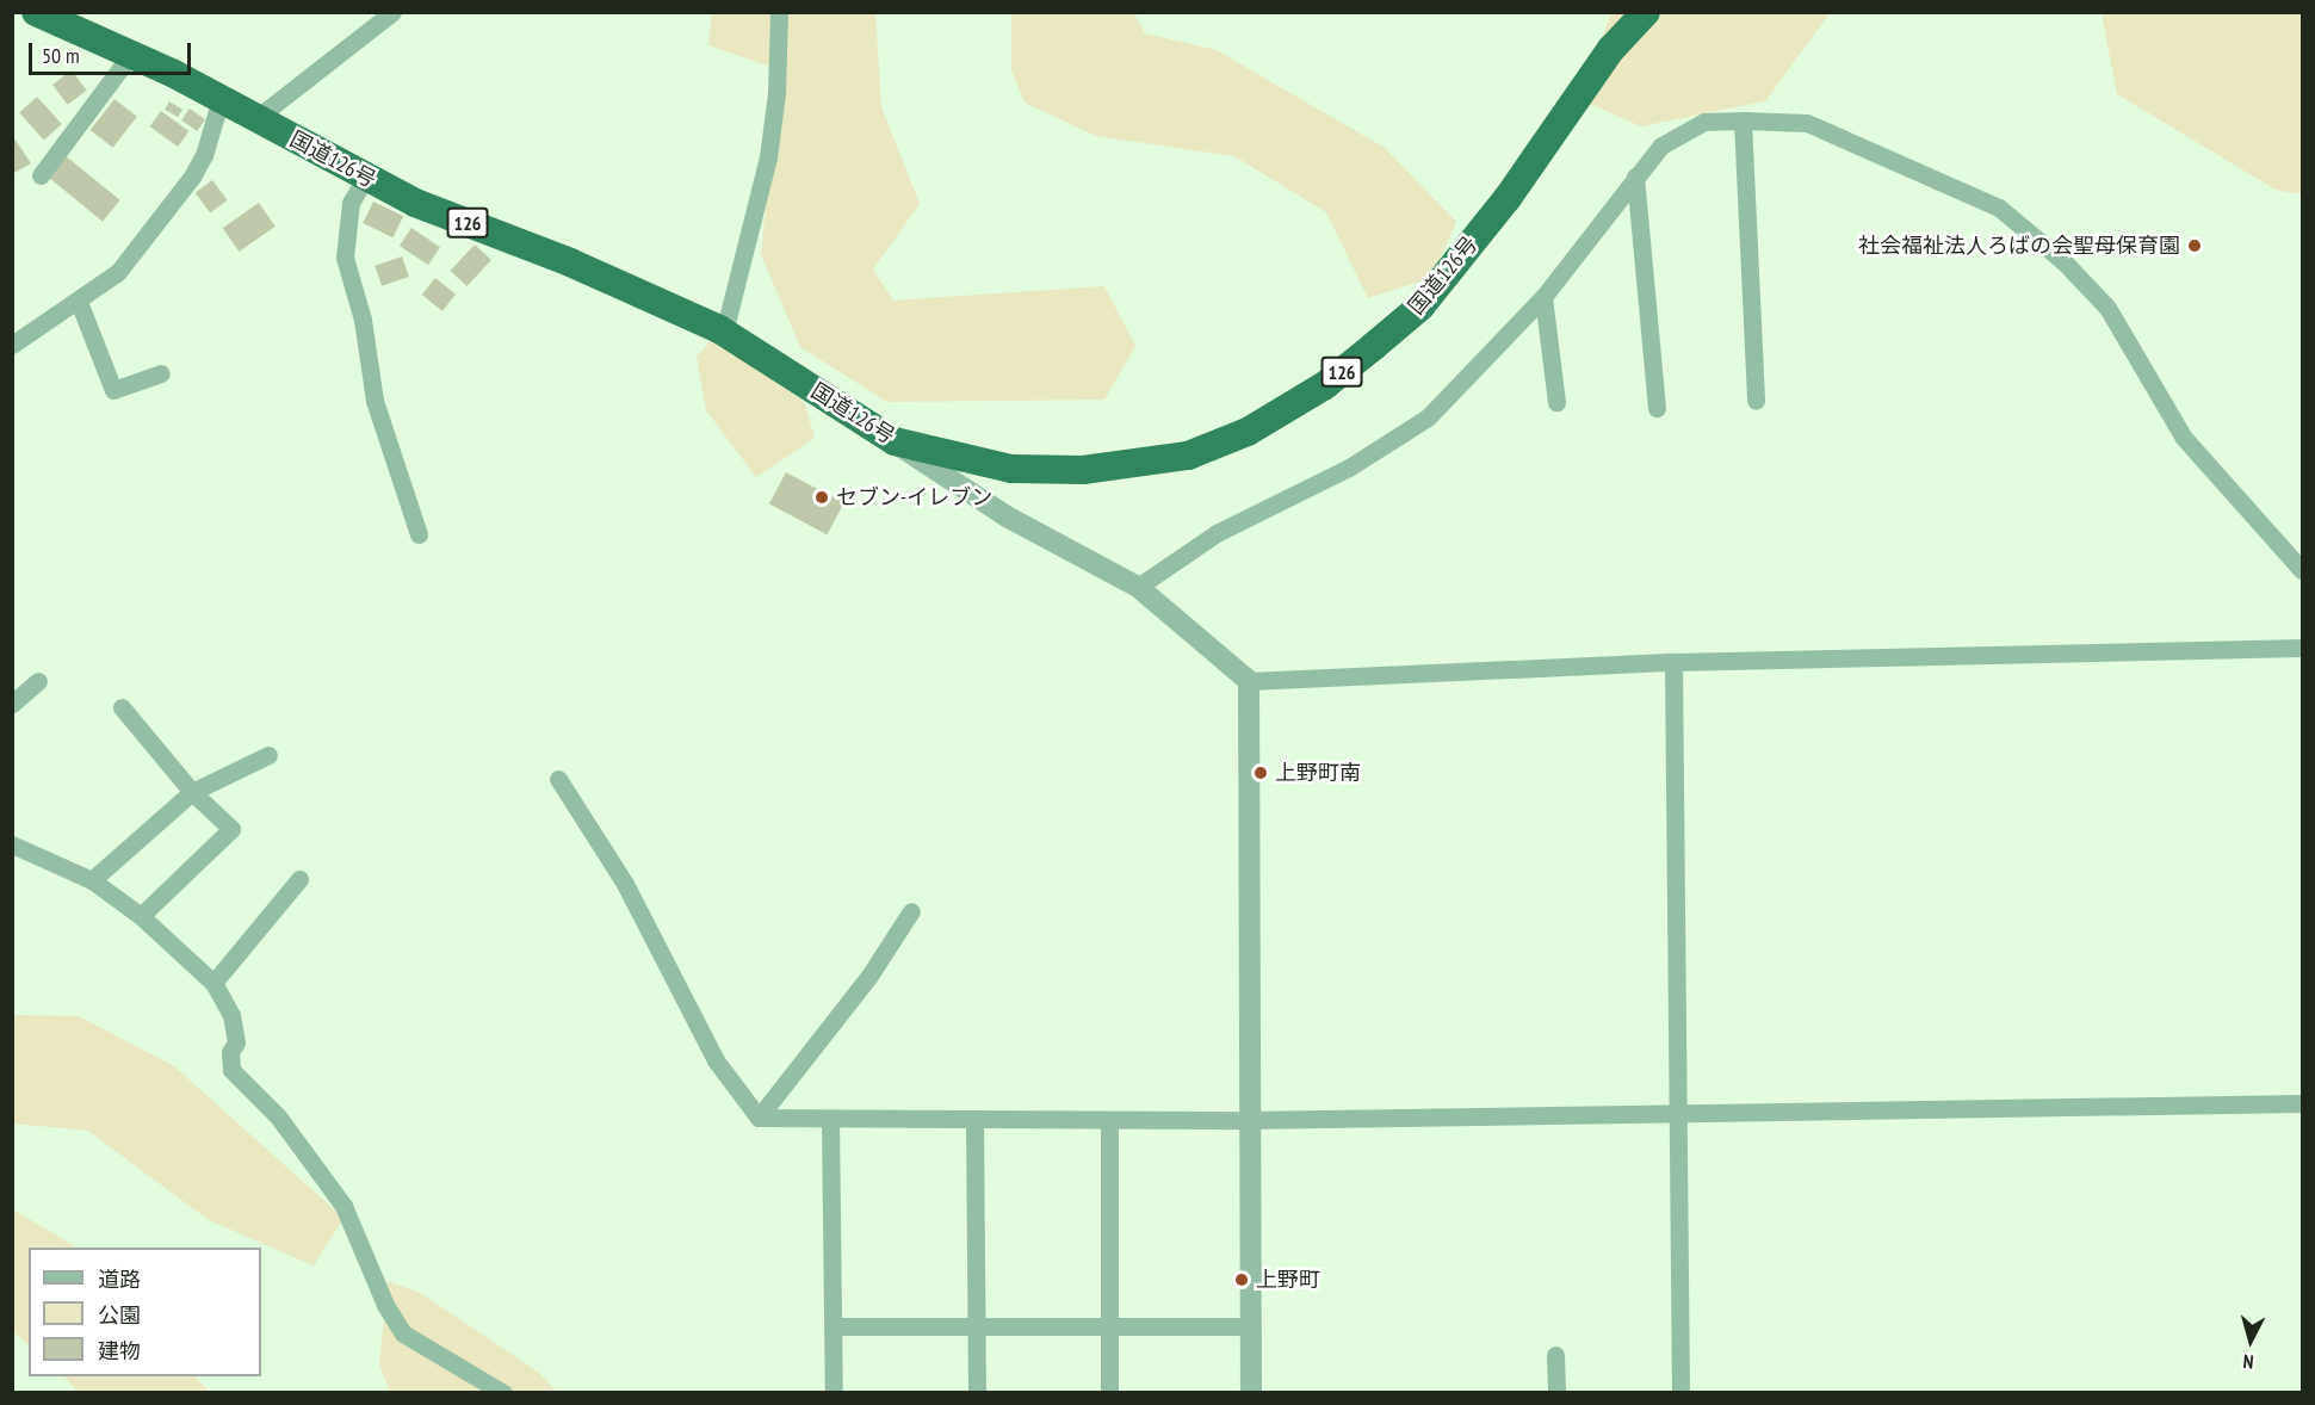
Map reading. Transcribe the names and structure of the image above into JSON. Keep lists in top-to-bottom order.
{
  "streets": {
    "highway": ["国道126号", "126"]
  },
  "places": [
    "社会福祉法人ろばの会聖母保育園",
    "セブン-イレブン",
    "上野町南",
    "上野町"
  ],
  "legend": ["道路", "公園", "建物"],
  "scale_bar": "50 m",
  "north": "bottom"
}
